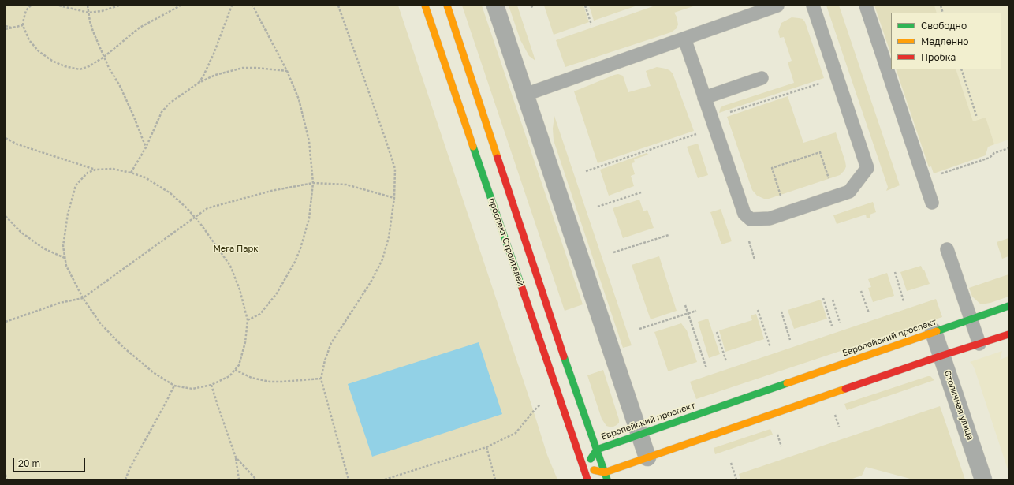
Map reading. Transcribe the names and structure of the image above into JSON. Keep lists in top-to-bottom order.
{
  "streets": {
    "street": ["проспект Строителей", "Европейский проспект", "Столичная улица"]
  },
  "crossings": [
    ["проспект Строителей", "Европейский проспект"],
    ["Европейский проспект", "Столичная улица"]
  ],
  "parks": ["Мега Парк"],
  "legend": ["Свободно", "Медленно", "Пробка"],
  "scale_bar": "20 m"
}
